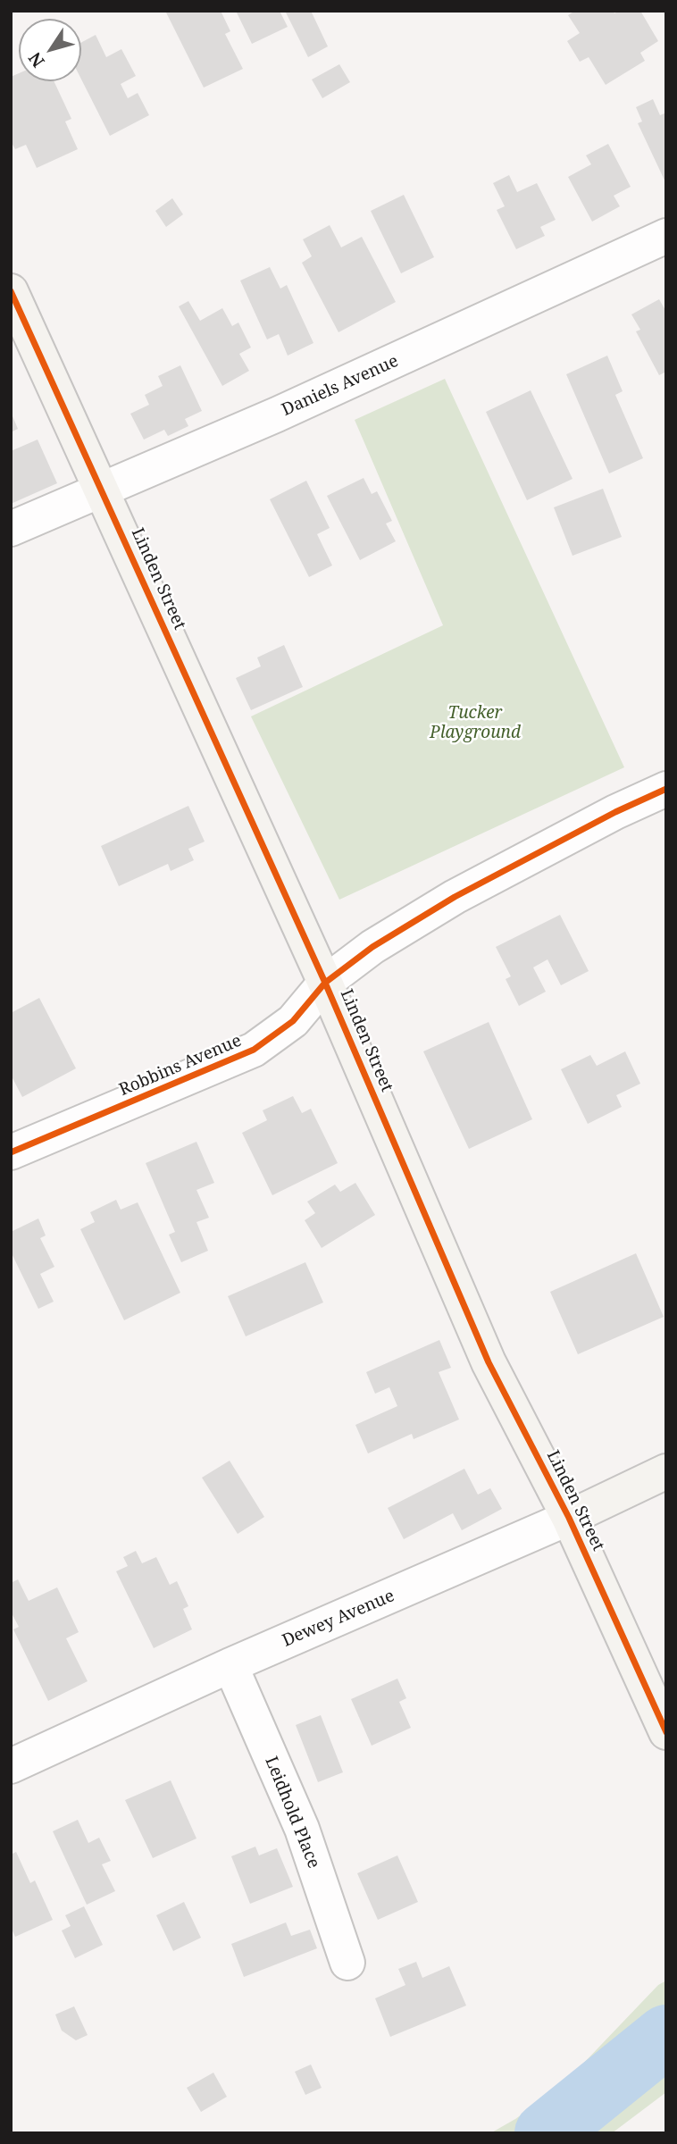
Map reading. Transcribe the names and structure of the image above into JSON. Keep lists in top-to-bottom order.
{
  "streets": {
    "street": [
      "Daniels Avenue",
      "Linden Street",
      "Robbins Avenue",
      "Dewey Avenue",
      "Leidhold Place"
    ]
  },
  "crossings": [
    ["Daniels Avenue", "Linden Street"],
    ["Linden Street", "Robbins Avenue"],
    ["Linden Street", "Dewey Avenue"],
    ["Dewey Avenue", "Leidhold Place"]
  ],
  "parks": ["Tucker Playground"],
  "north": "bottom left"
}
